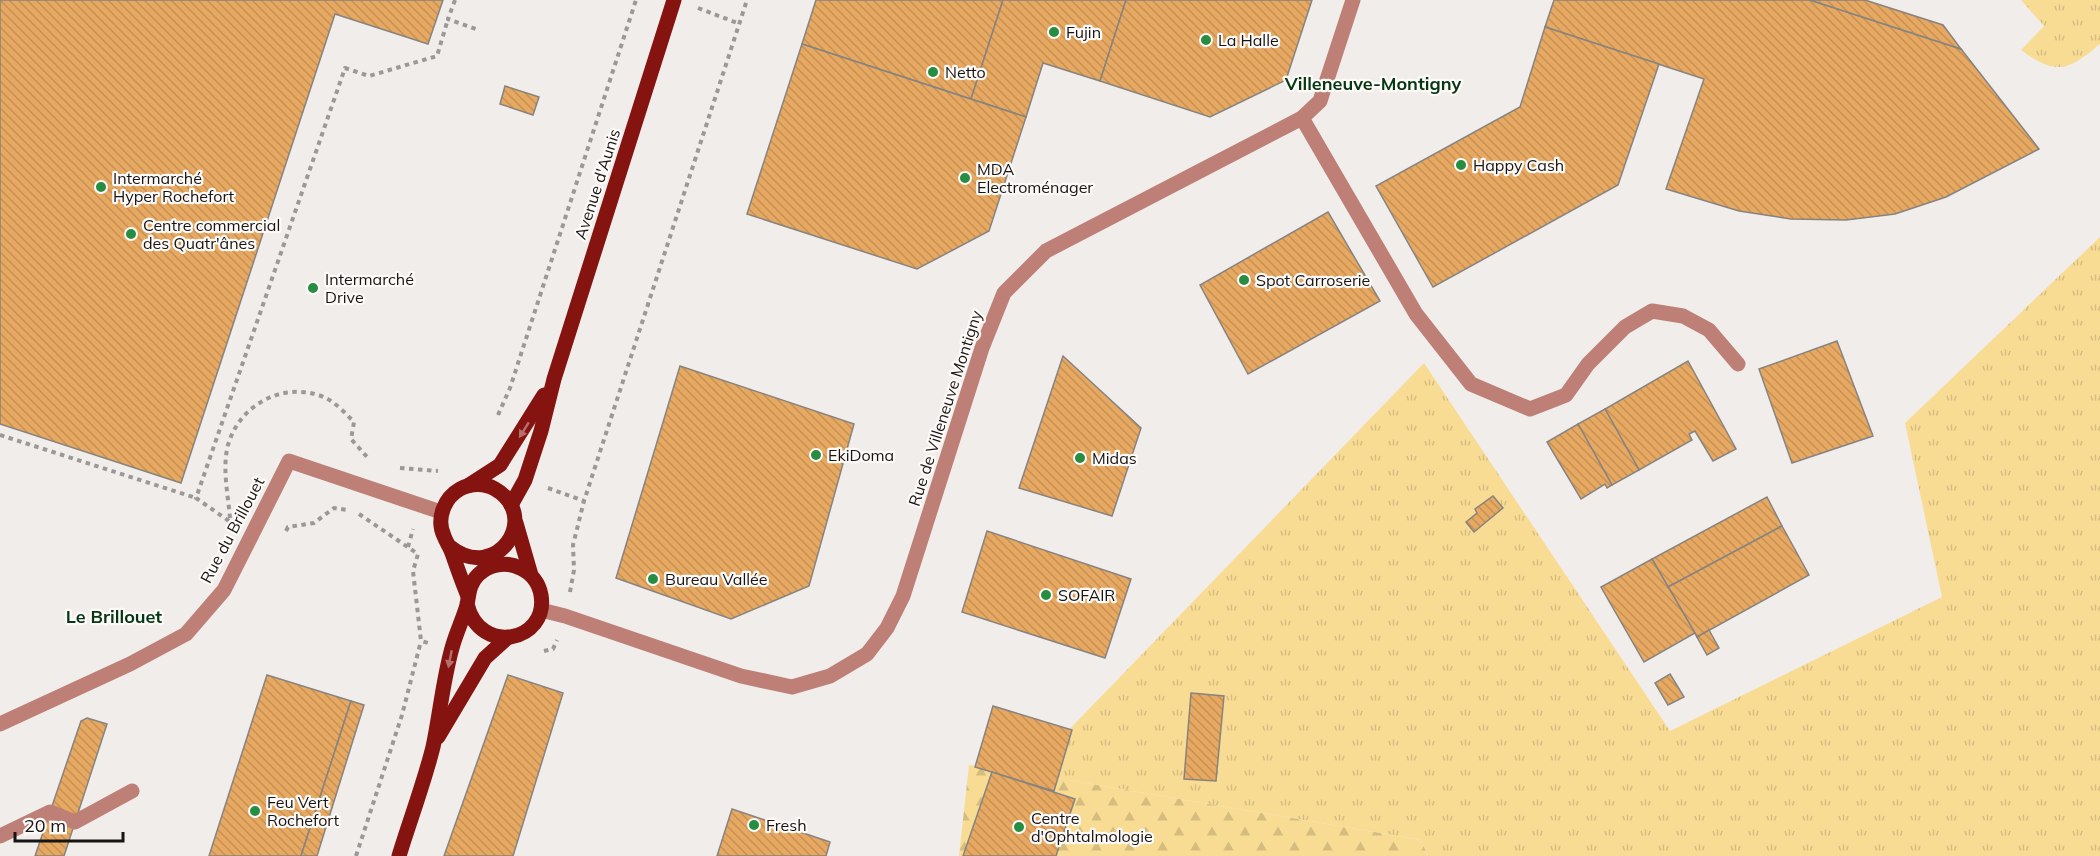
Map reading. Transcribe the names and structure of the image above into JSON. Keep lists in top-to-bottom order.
{
  "streets": {
    "main road": ["Avenue d'Aunis"],
    "street": ["Rue de Villeneuve Montigny", "Rue du Brillouet"]
  },
  "crossings": [
    ["Avenue d'Aunis", "Rue du Brillouet"]
  ],
  "districts": ["Villeneuve-Montigny", "Le Brillouet"],
  "places": [
    "Fujin",
    "La Halle",
    "Netto",
    "Happy Cash",
    "MDA Electroménager",
    "Intermarché Hyper Rochefort",
    "Centre commercial des Quatr'ânes",
    "Spot Carroserie",
    "Intermarché Drive",
    "EkiDoma",
    "Midas",
    "Bureau Vallée",
    "SOFAIR",
    "Feu Vert Rochefort",
    "Fresh",
    "Centre d'Ophtalmologie"
  ],
  "scale_bar": "20 m"
}
